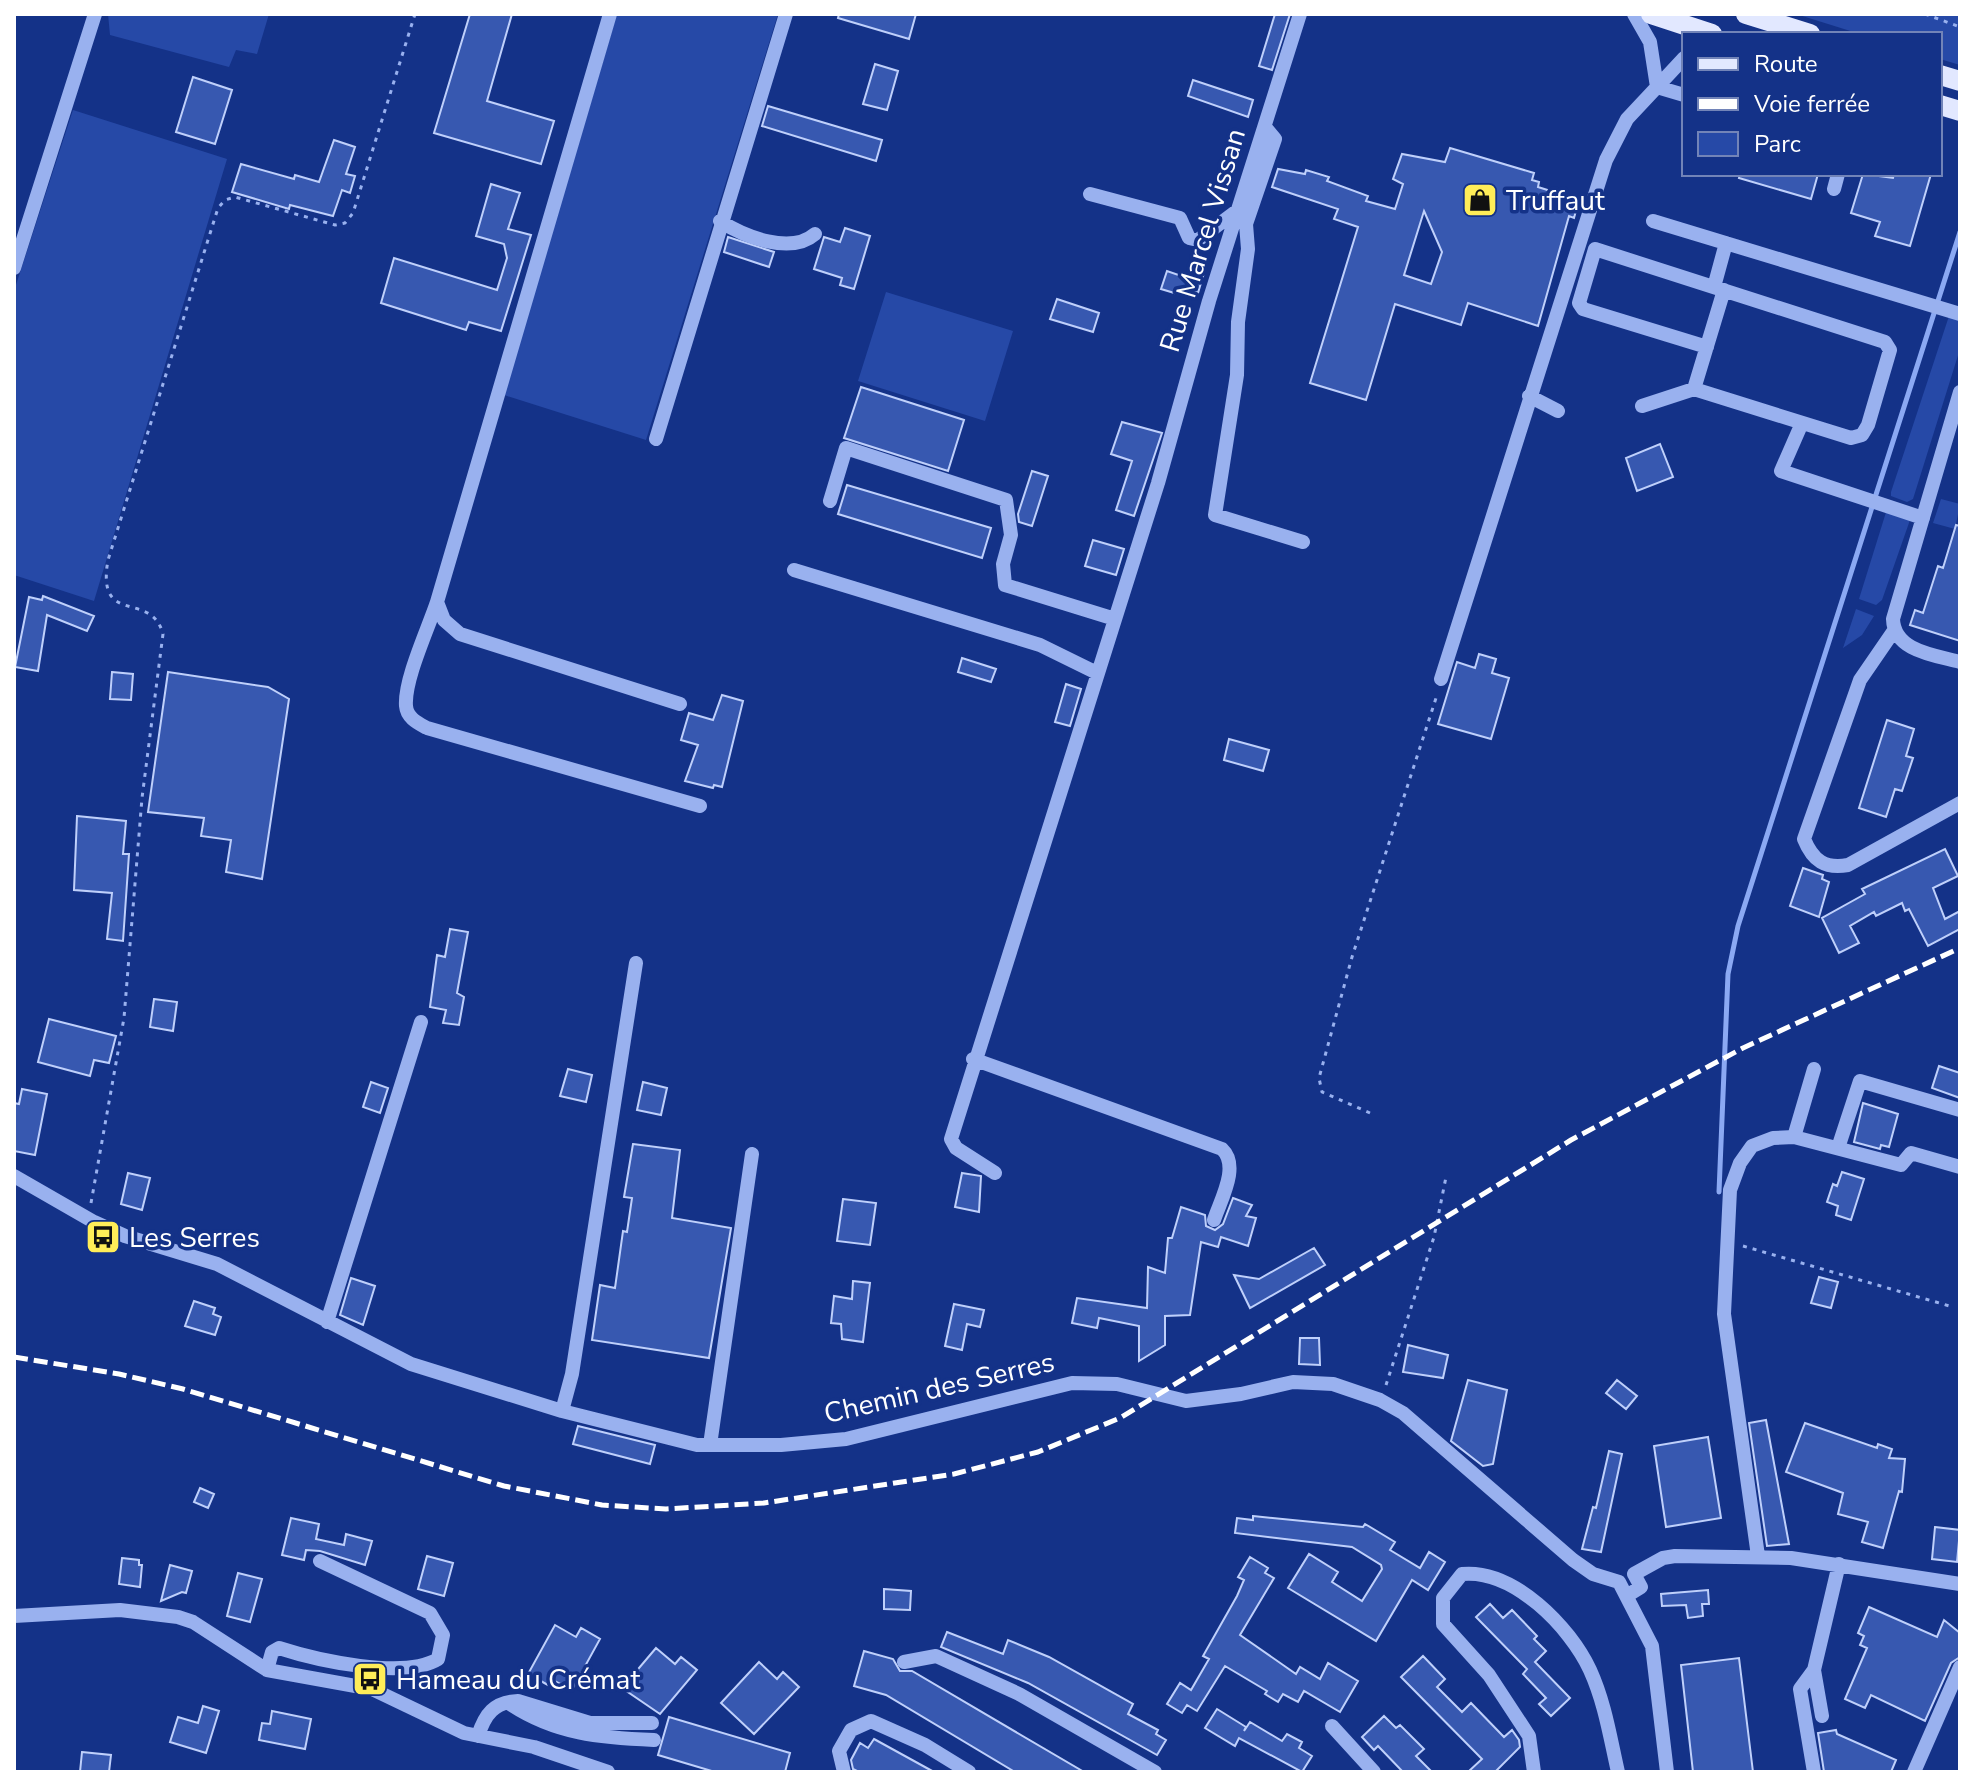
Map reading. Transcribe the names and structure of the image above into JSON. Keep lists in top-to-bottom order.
{
  "streets": {
    "street": ["Rue Marcel Vissan", "Chemin des Serres"]
  },
  "places": {
    "shop": ["Truffaut"],
    "bus stop": ["Les Serres", "Hameau du Crémat"]
  },
  "legend": ["Route", "Voie ferrée", "Parc"]
}
